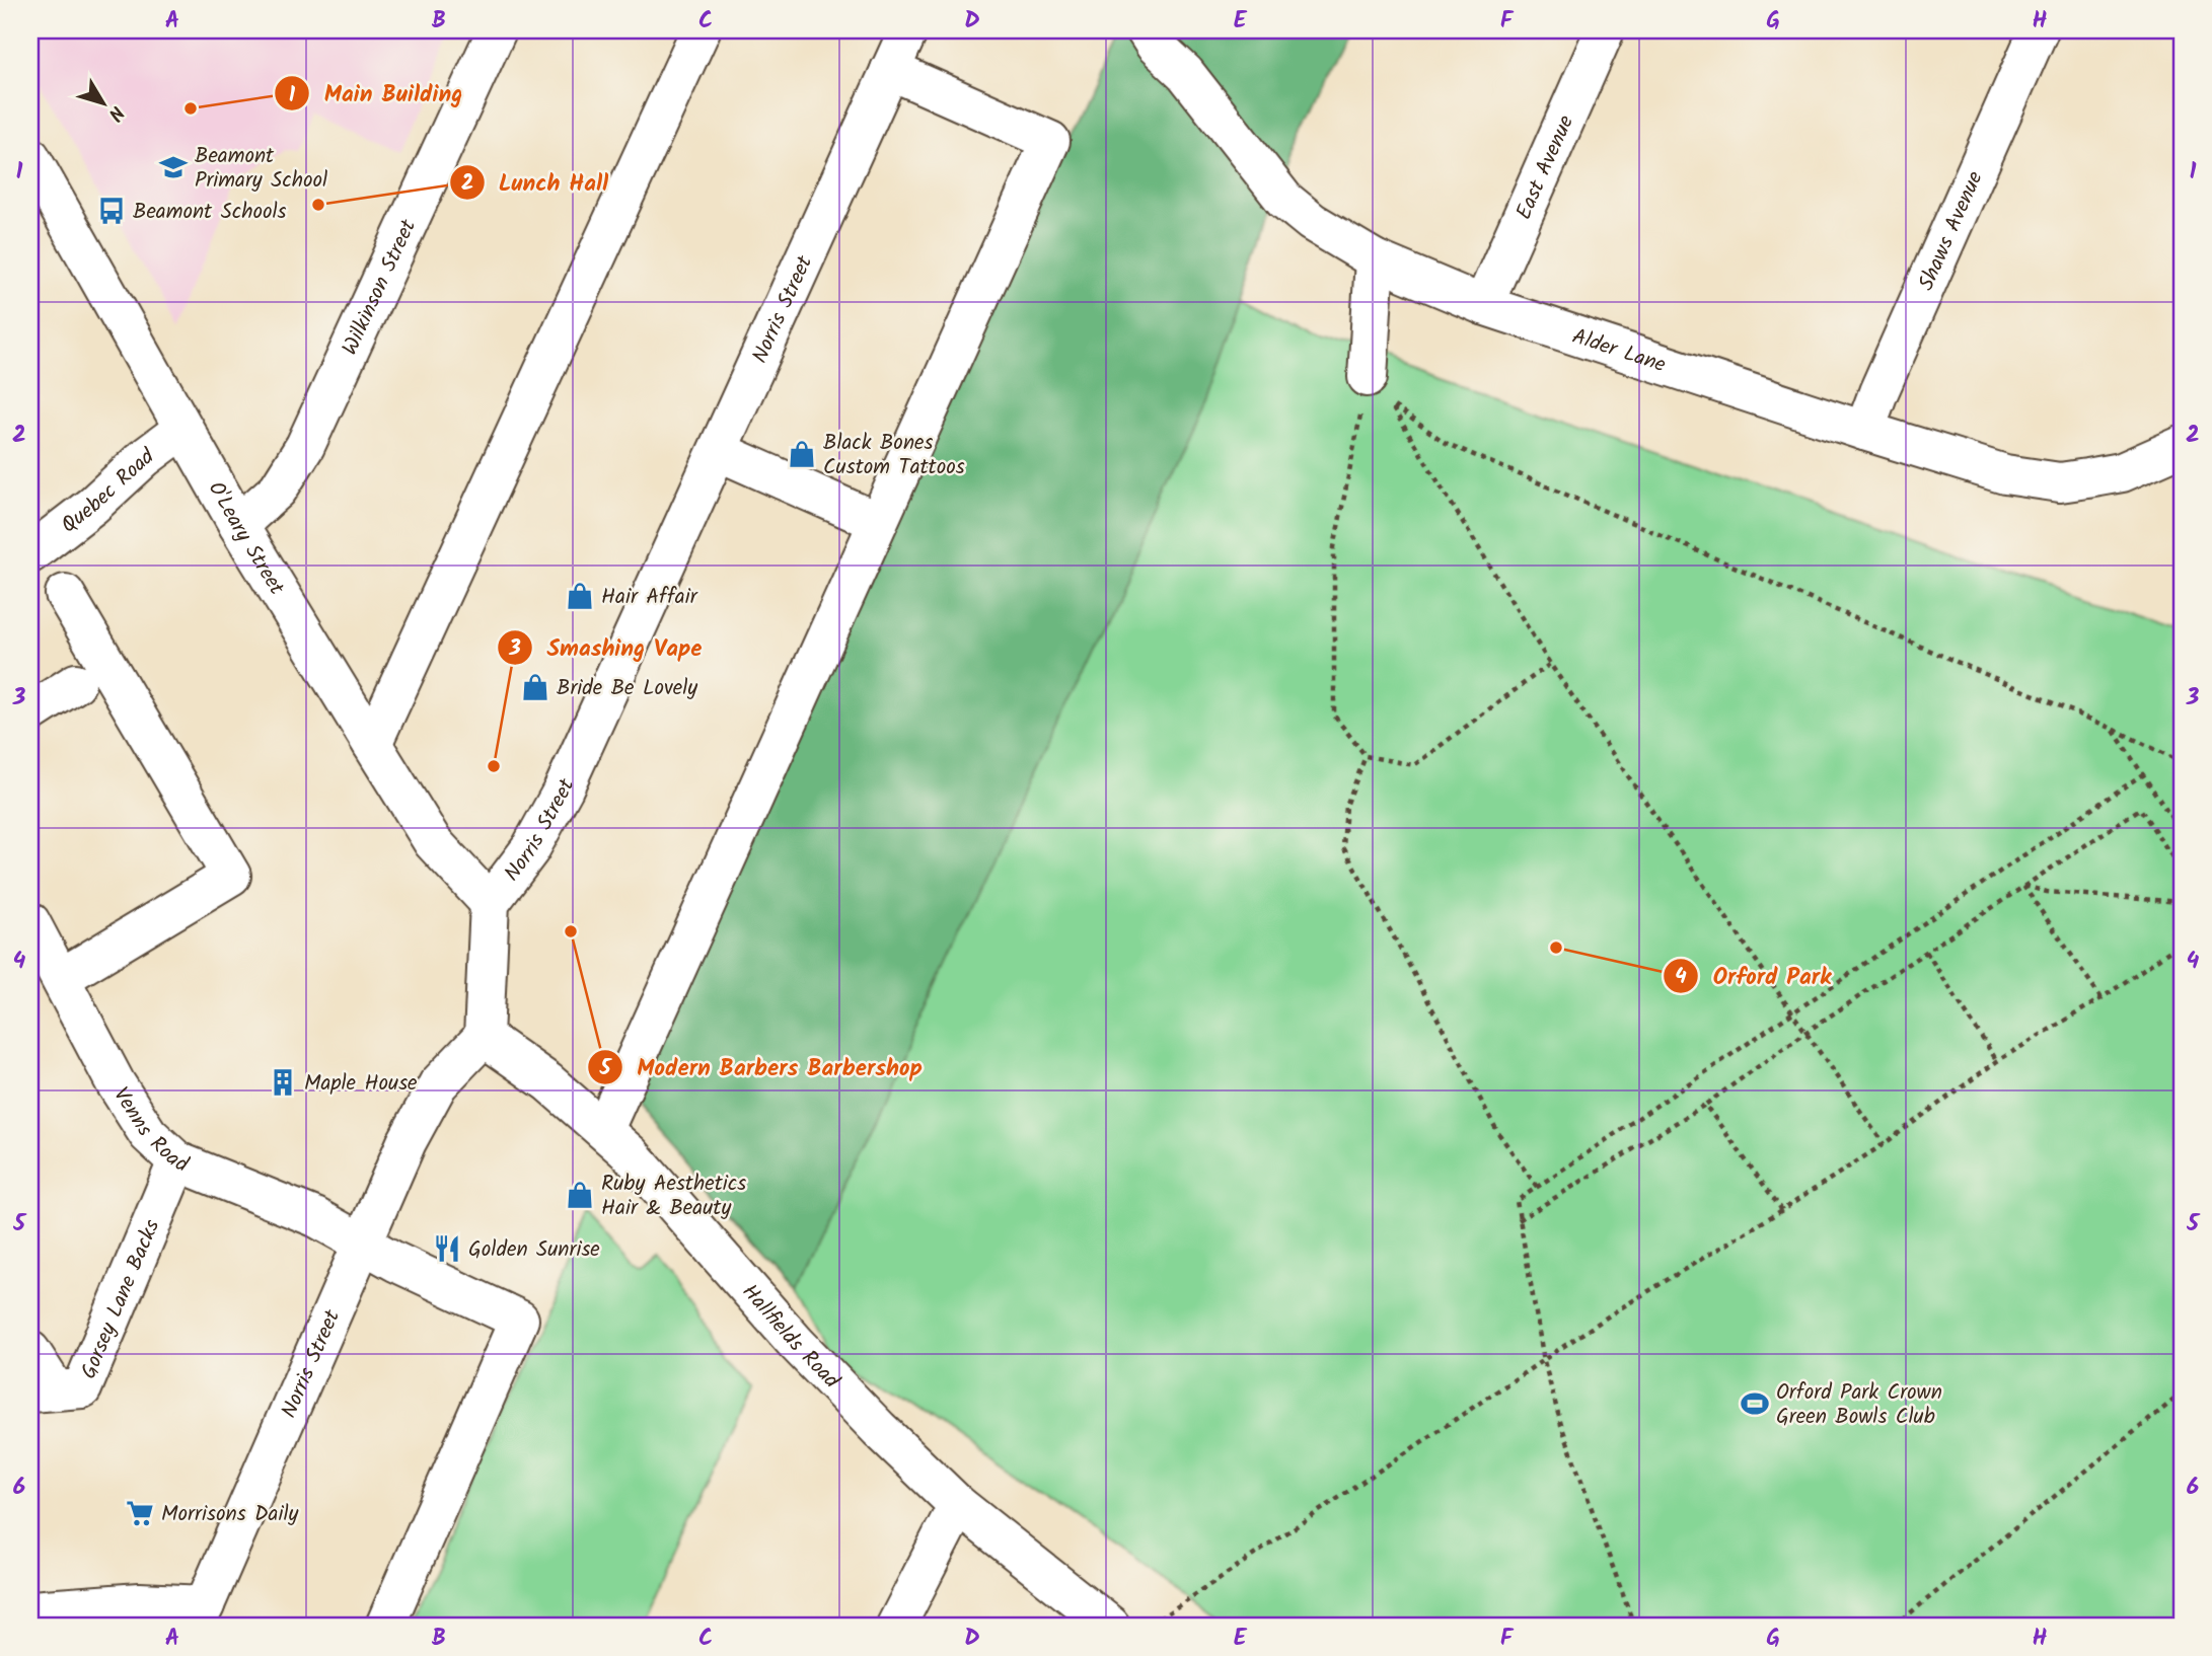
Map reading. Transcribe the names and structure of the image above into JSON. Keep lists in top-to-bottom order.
{
  "streets": {
    "street": [
      "East Avenue",
      "Shaws Avenue",
      "Wilkinson Street",
      "Norris Street",
      "Alder Lane",
      "Quebec Road",
      "O'Leary Street",
      "Venns Road",
      "Gorsey Lane Backs",
      "Hallfields Road"
    ]
  },
  "crossings": [
    ["East Avenue", "Alder Lane"],
    ["Shaws Avenue", "Alder Lane"],
    ["Wilkinson Street", "O'Leary Street"],
    ["Norris Street", "O'Leary Street"],
    ["Norris Street", "Venns Road"],
    ["Norris Street", "Hallfields Road"],
    ["Quebec Road", "O'Leary Street"],
    ["Venns Road", "Gorsey Lane Backs"]
  ],
  "places": {
    "other": [
      "Main Building",
      "Lunch Hall",
      "Smashing Vape",
      "Modern Barbers Barbershop",
      "Orford Park"
    ],
    "school or university": ["Beamont Primary School"],
    "bus stop": ["Beamont Schools"],
    "shop": [
      "Black Bones Custom Tattoos",
      "Hair Affair",
      "Bride Be Lovely",
      "Ruby Aesthetics Hair & Beauty"
    ],
    "building": ["Maple House"],
    "restaurant": ["Golden Sunrise"],
    "sports": ["Orford Park Crown Green Bowls Club"],
    "supermarket": ["Morrisons Daily"]
  },
  "north": "bottom right",
  "grid": {
    "columns": [
      "A",
      "B",
      "C",
      "D",
      "E",
      "F",
      "G",
      "H"
    ],
    "rows": [
      "1",
      "2",
      "3",
      "4",
      "5",
      "6"
    ]
  }
}
